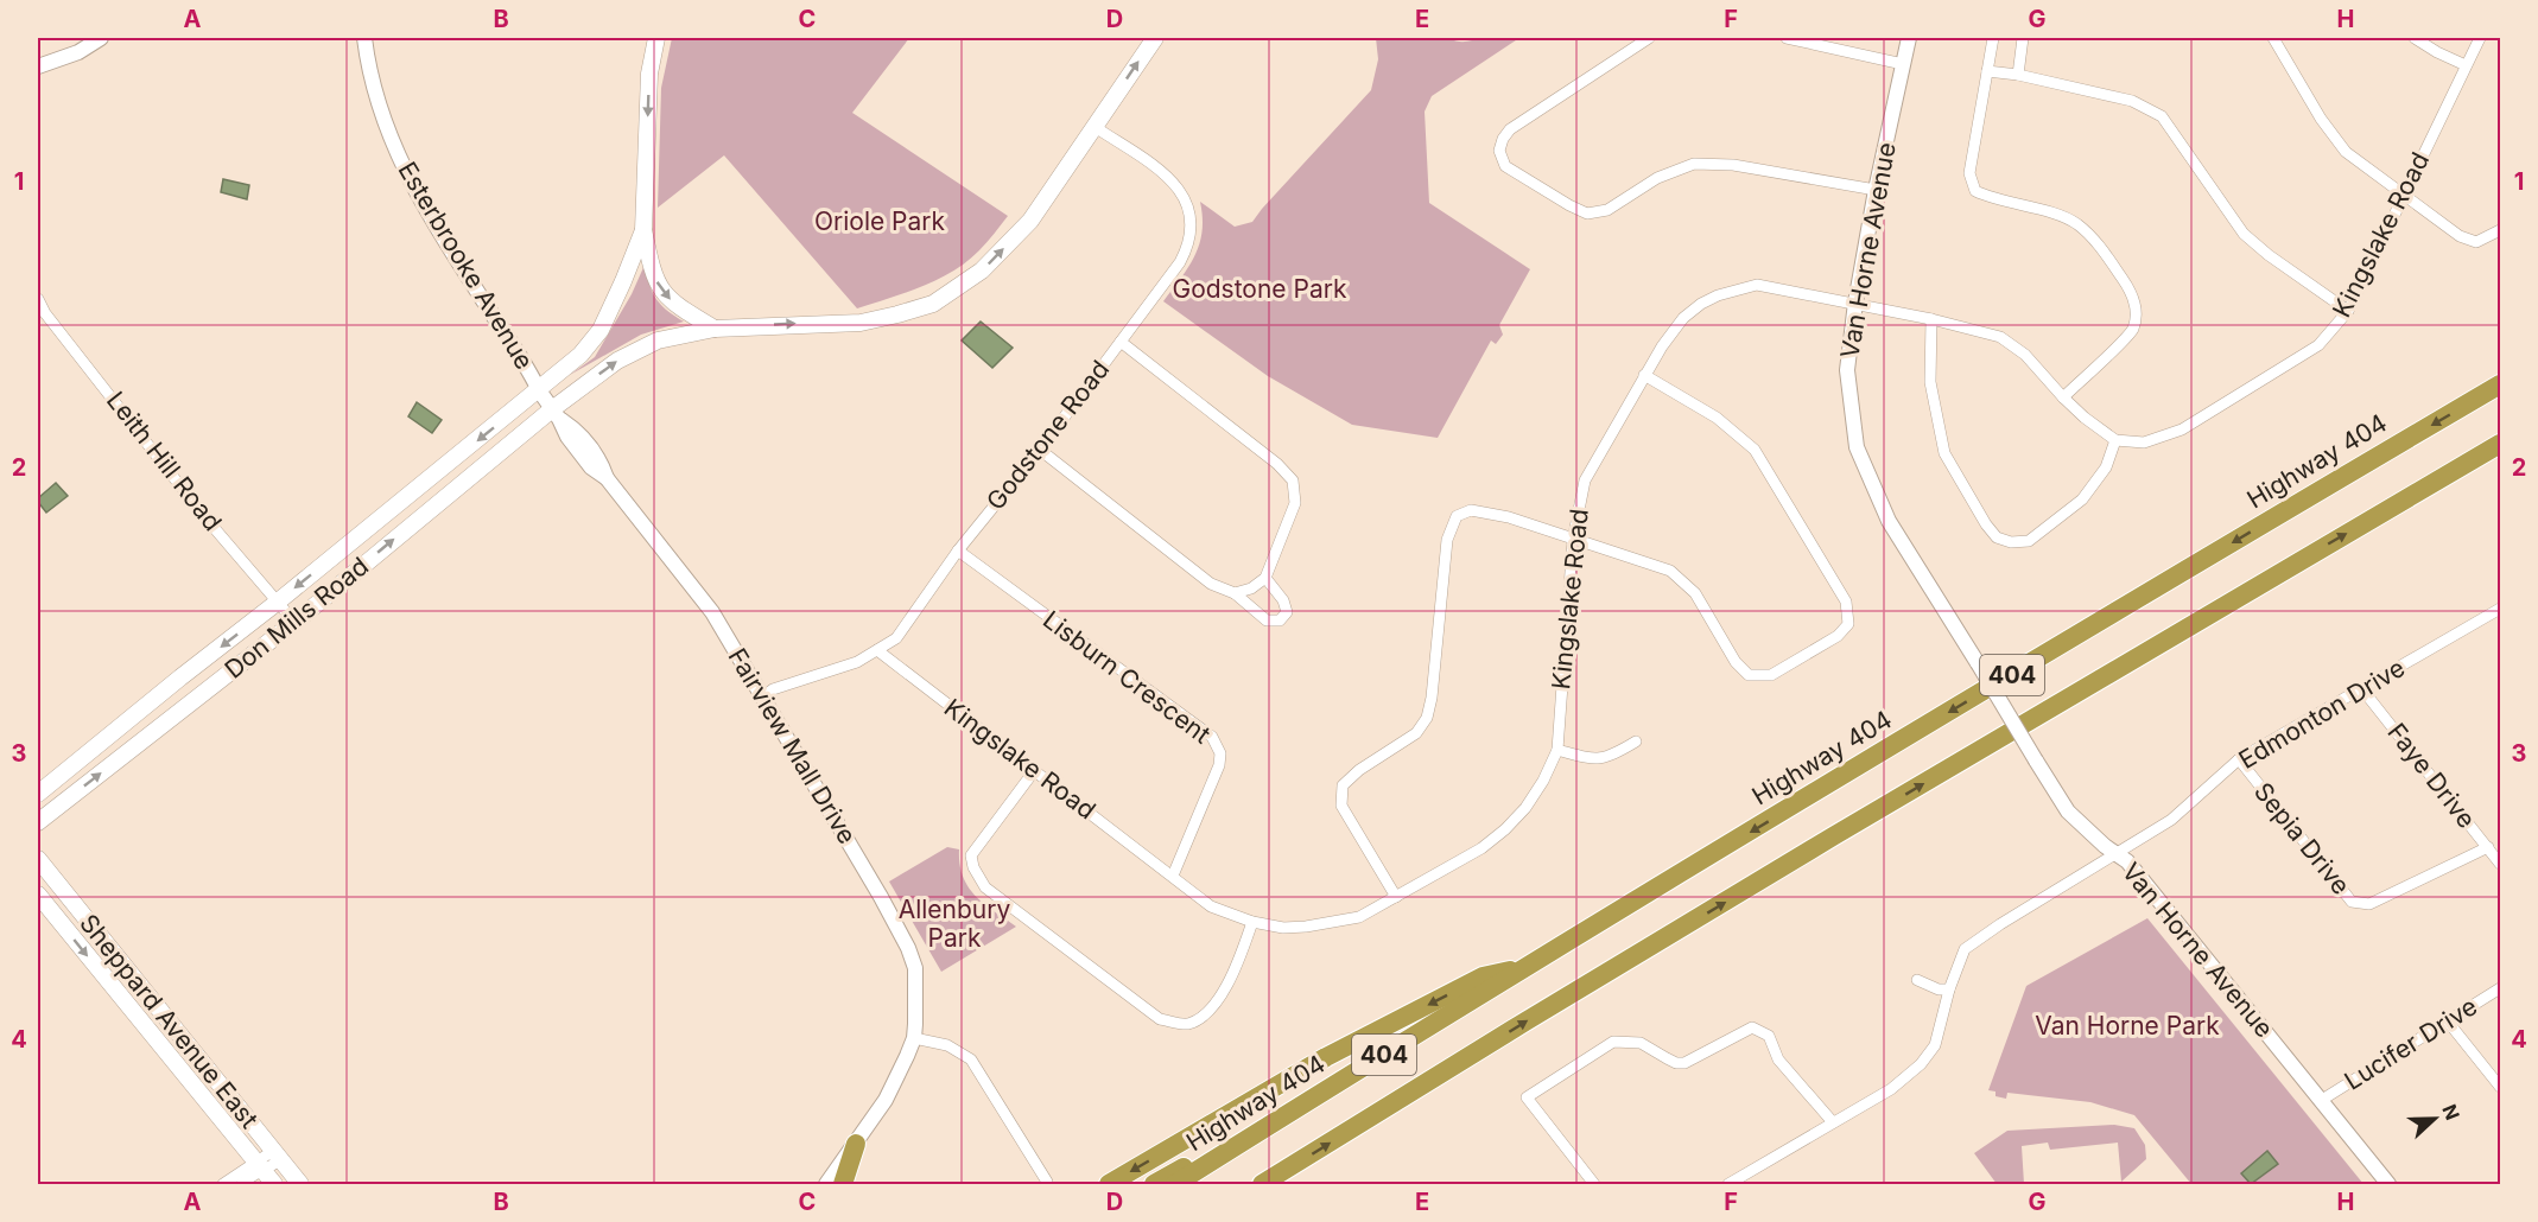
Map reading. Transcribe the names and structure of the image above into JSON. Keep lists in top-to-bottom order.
{
  "streets": {
    "highway": ["Highway 404", "404"],
    "main road": ["Don Mills Road", "Sheppard Avenue East"],
    "street": [
      "Kingslake Road",
      "Van Horne Avenue",
      "Esterbrooke Avenue",
      "Godstone Road",
      "Leith Hill Road",
      "Lisburn Crescent",
      "Edmonton Drive",
      "Fairview Mall Drive",
      "Faye Drive",
      "Sepia Drive",
      "Lucifer Drive"
    ]
  },
  "crossings": [
    ["Kingslake Road", "Van Horne Avenue"],
    ["Kingslake Road", "Godstone Road"],
    ["Kingslake Road", "Lisburn Crescent"],
    ["Van Horne Avenue", "Edmonton Drive"],
    ["Van Horne Avenue", "Lucifer Drive"],
    ["Esterbrooke Avenue", "Don Mills Road"],
    ["Esterbrooke Avenue", "Fairview Mall Drive"],
    ["Godstone Road", "Don Mills Road"],
    ["Godstone Road", "Lisburn Crescent"],
    ["Godstone Road", "Fairview Mall Drive"],
    ["Leith Hill Road", "Don Mills Road"],
    ["Don Mills Road", "Fairview Mall Drive"],
    ["Edmonton Drive", "Faye Drive"],
    ["Edmonton Drive", "Sepia Drive"],
    ["Faye Drive", "Sepia Drive"]
  ],
  "parks": [
    "Oriole Park",
    "Godstone Park",
    "Allenbury Park",
    "Van Horne Park"
  ],
  "north": "right",
  "grid": {
    "columns": [
      "A",
      "B",
      "C",
      "D",
      "E",
      "F",
      "G",
      "H"
    ],
    "rows": [
      "1",
      "2",
      "3",
      "4"
    ]
  }
}
